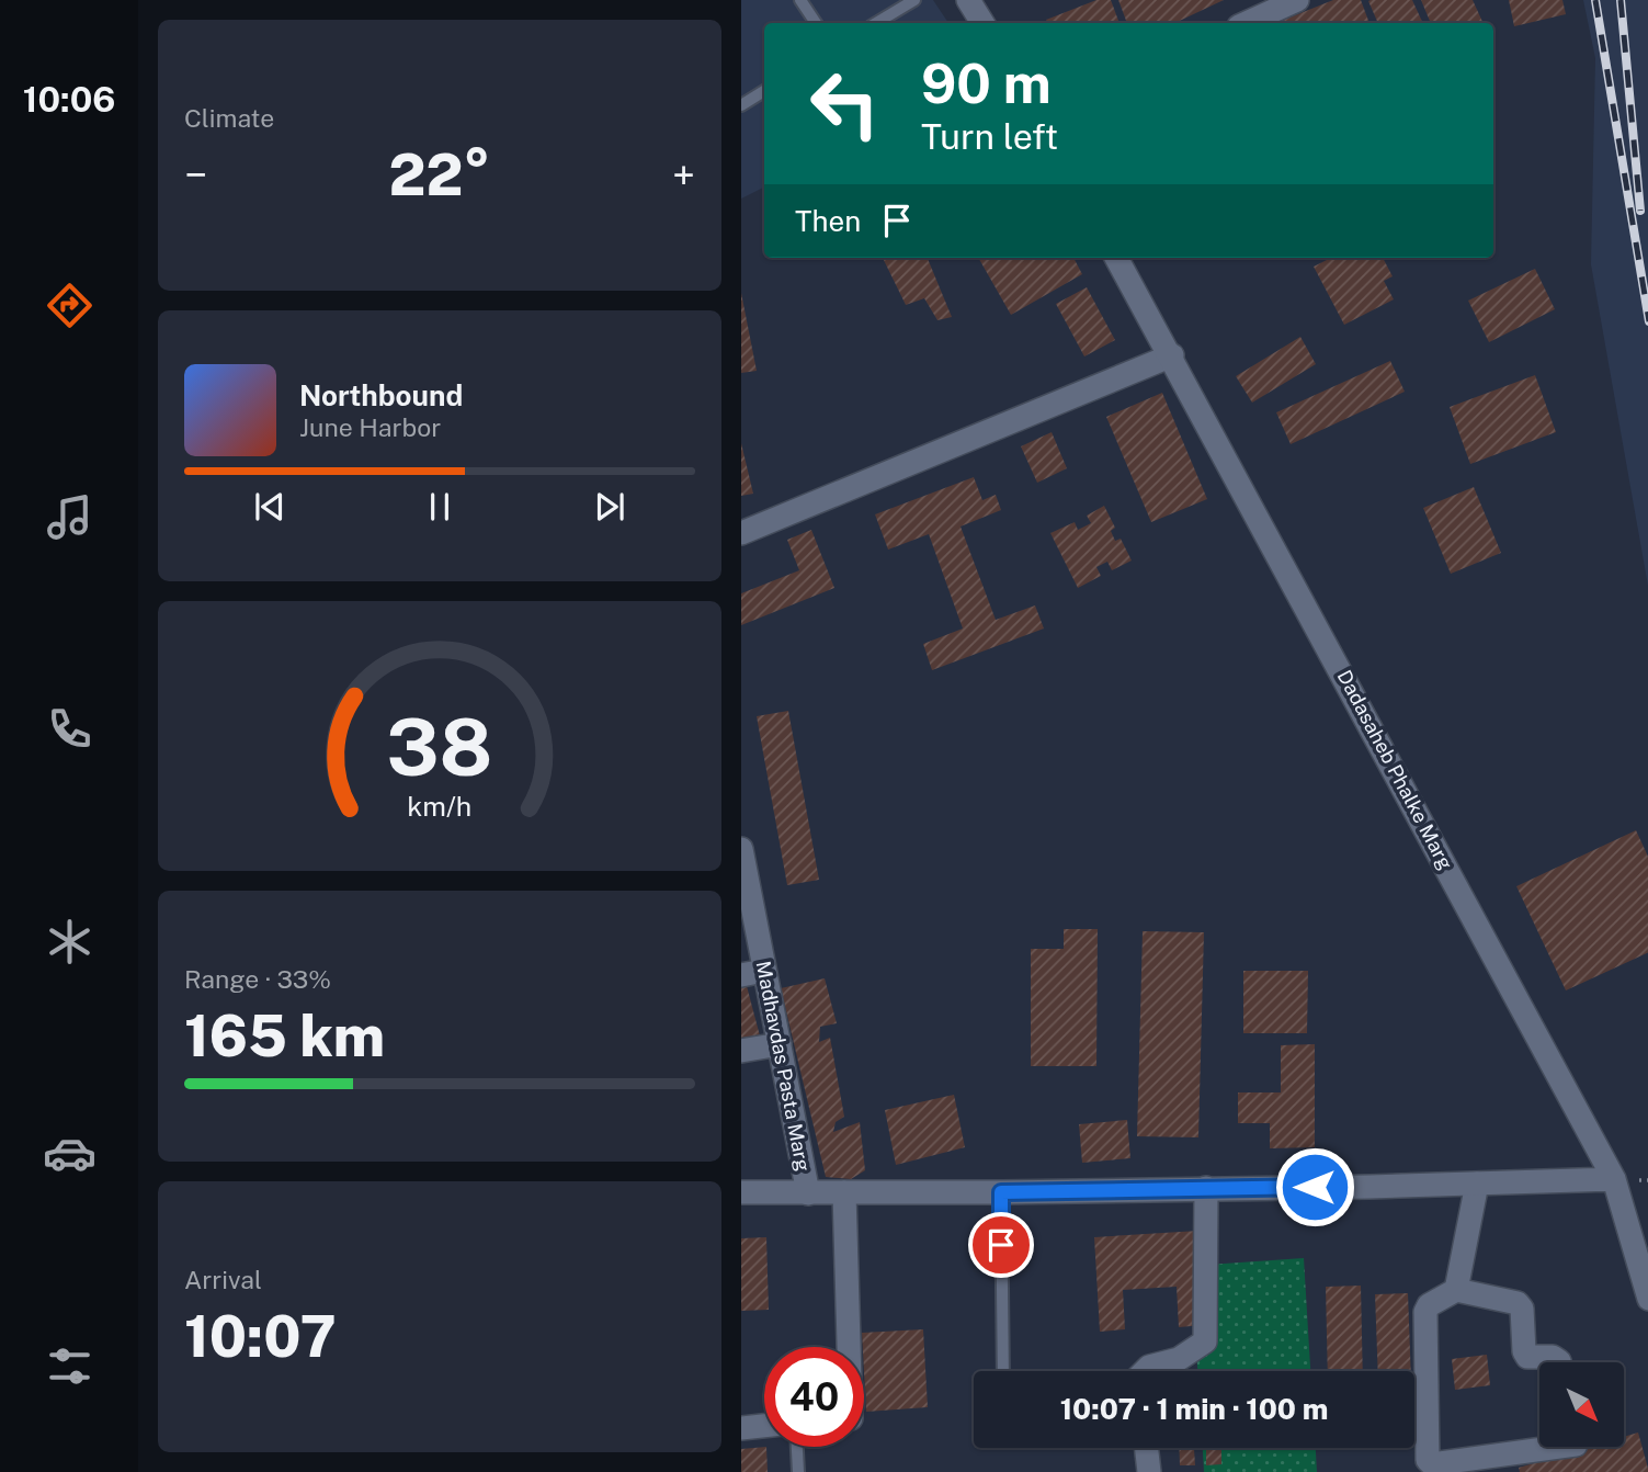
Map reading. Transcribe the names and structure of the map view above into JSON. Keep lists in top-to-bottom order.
{
  "streets": {
    "street": ["Dadasaheb Phalke Marg", "Madhavdas Pasta Marg"]
  },
  "north": "bottom right",
  "page": {
    "tabs": "10:06",
    "tile": [
      "Climate",
      ["Range · 33%", "165 km"],
      ["Arrival", "10:07"]
    ],
    "turn": ["90 m", "Turn left"],
    "heat": ["−", "22°", "+"],
    "then": "Then",
    "song": ["Northbound", "June Harbor"],
    "limit": "40",
    "trip": "10:07 · 1 min · 100 m",
    "gauge": ["38", "km/h"]
  }
}
